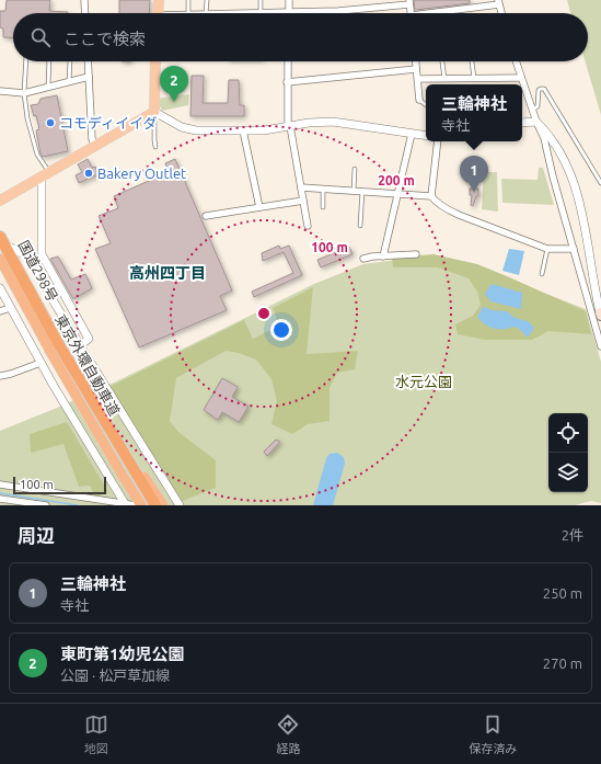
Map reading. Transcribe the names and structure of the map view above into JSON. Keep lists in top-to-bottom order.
{
  "streets": {
    "highway": ["国道298号", "東京外環自動車道"]
  },
  "crossings": [
    ["国道298号", "東京外環自動車道"]
  ],
  "districts": ["高州四丁目"],
  "parks": ["水元公園"],
  "places": ["コモディイイダ", "Bakery Outlet"],
  "scale_bar": "100 m",
  "page": {
    "search": "ここで検索",
    "pins": ["2", "1"],
    "popup": ["三輪神社", "寺社"],
    "scale": "100 m",
    "heading": ["周辺", "2件"],
    "list": [
      {
        "mark": "1",
        "name": "三輪神社",
        "note": "寺社",
        "value": "250 m"
      },
      {
        "mark": "2",
        "name": "東町第1幼児公園",
        "note": "公園 · 松戸草加線",
        "value": "270 m"
      }
    ],
    "nav": ["地図", "経路", "保存済み"]
  },
  "rings": ["200 m", "100 m"]
}
